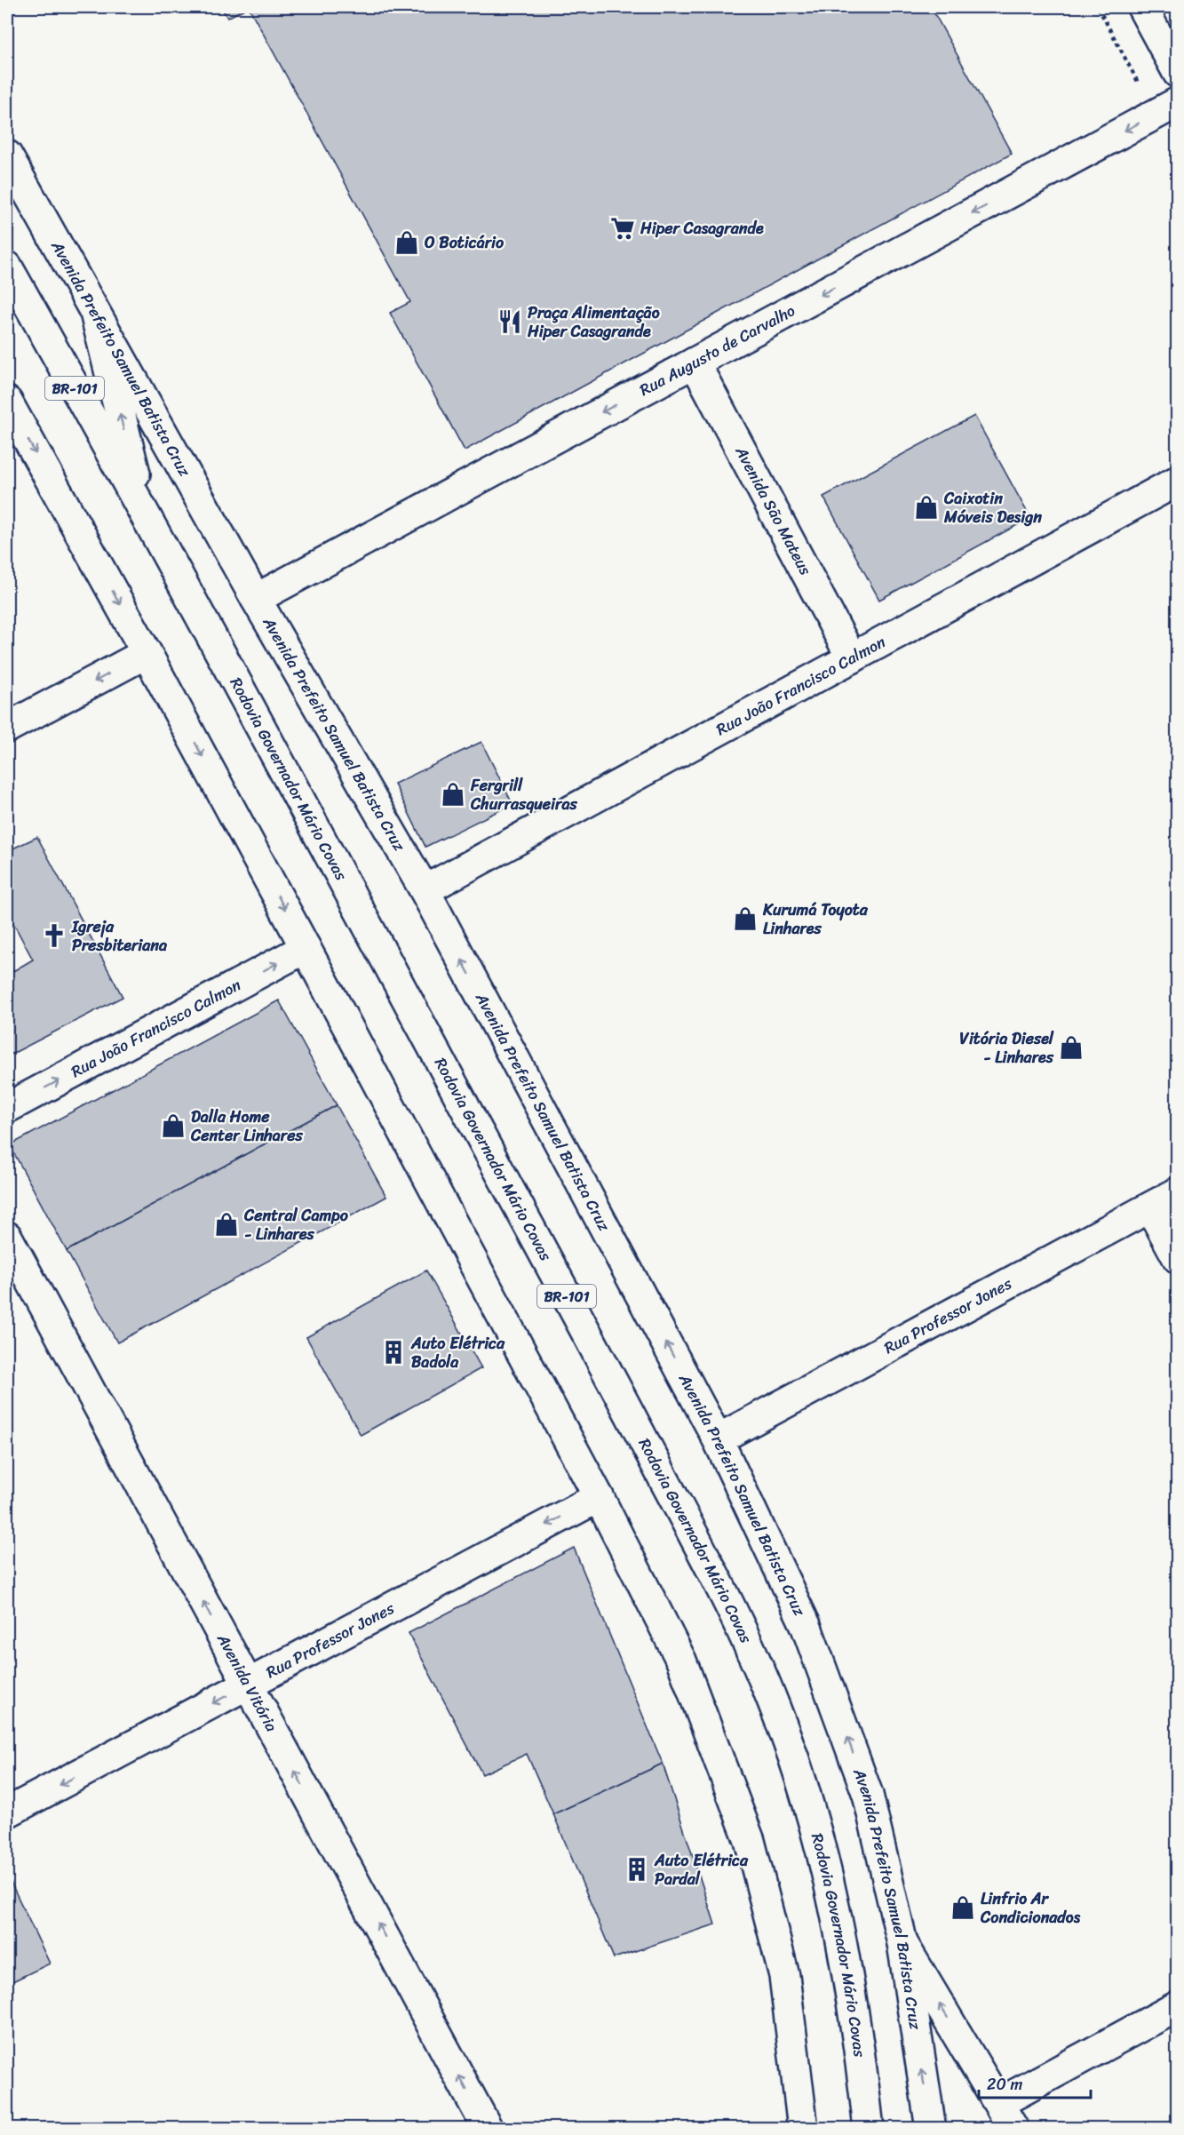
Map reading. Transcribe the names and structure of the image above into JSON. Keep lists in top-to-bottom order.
{
  "streets": {
    "main road": [
      "Rua Augusto de Carvalho",
      "Avenida Prefeito Samuel Batista Cruz",
      "BR-101",
      "Avenida São Mateus",
      "Rua João Francisco Calmon",
      "Rodovia Governador Mário Covas",
      "Rua Professor Jones",
      "Avenida Vitória"
    ]
  },
  "crossings": [
    ["Rua Augusto de Carvalho", "Avenida Prefeito Samuel Batista Cruz"],
    ["Rua Augusto de Carvalho", "Avenida São Mateus"],
    ["Avenida Prefeito Samuel Batista Cruz", "Rua João Francisco Calmon"],
    ["Avenida Prefeito Samuel Batista Cruz", "Rua Professor Jones"],
    ["Avenida São Mateus", "Rua João Francisco Calmon"],
    ["Rua Professor Jones", "Avenida Vitória"]
  ],
  "one_way": ["Rua Augusto de Carvalho", "Rua Professor Jones", "Avenida Vitória"],
  "places": {
    "supermarket": ["Hiper Casagrande"],
    "shop": [
      "O Boticário",
      "Caixotin Móveis Design",
      "Fergrill Churrasqueiras",
      "Kurumá Toyota Linhares",
      "Vitória Diesel - Linhares",
      "Dalla Home Center Linhares",
      "Central Campo - Linhares",
      "Linfrio Ar Condicionados"
    ],
    "restaurant": ["Praça Alimentação Hiper Casagrande"],
    "church": ["Igreja Presbiteriana"],
    "building": ["Auto Elétrica Badola", "Auto Elétrica Pardal"]
  },
  "scale_bar": "20 m"
}
